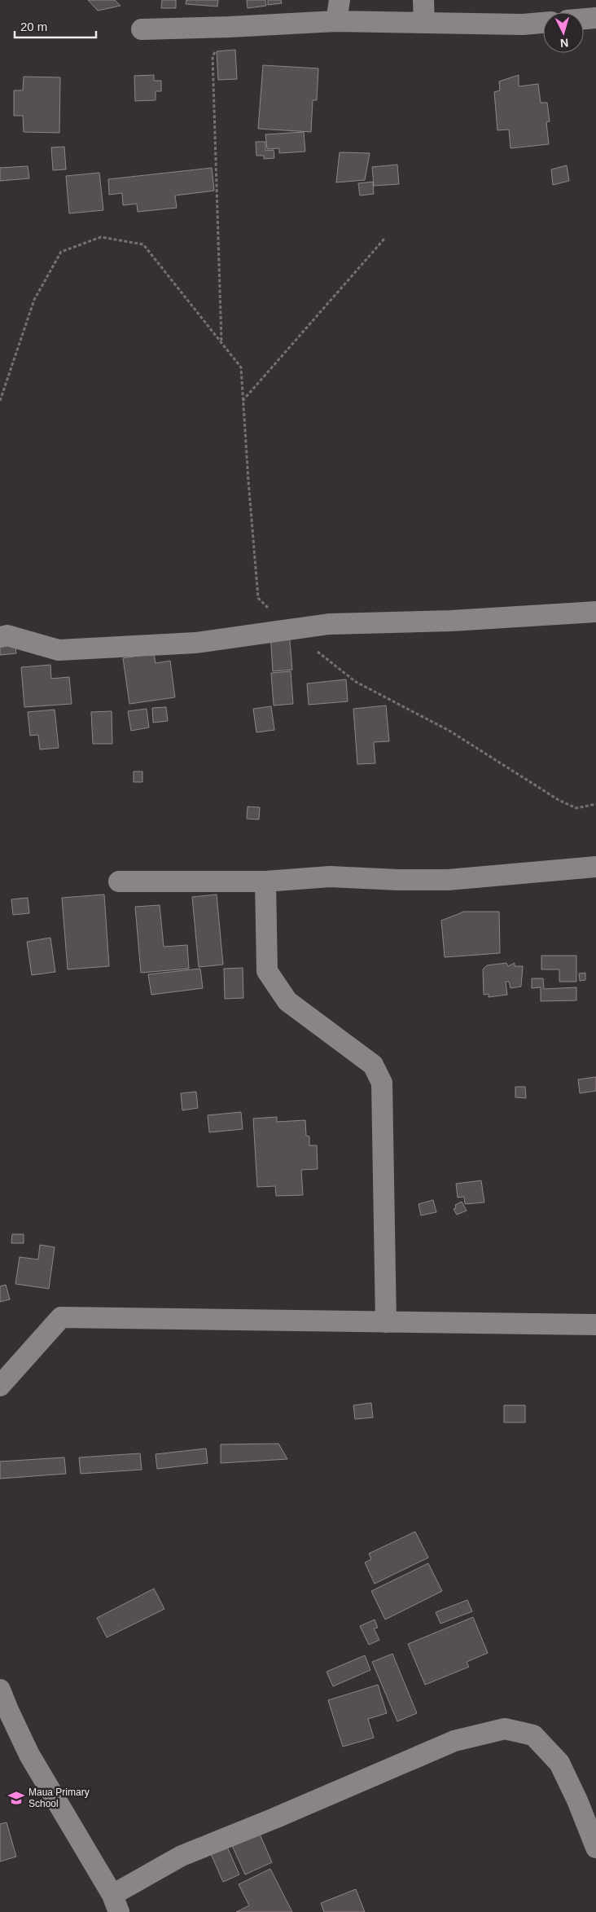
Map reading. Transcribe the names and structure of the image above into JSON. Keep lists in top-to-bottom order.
{
  "places": {
    "school or university": ["Maua Primary School"]
  },
  "scale_bar": "20 m",
  "north": "bottom"
}
